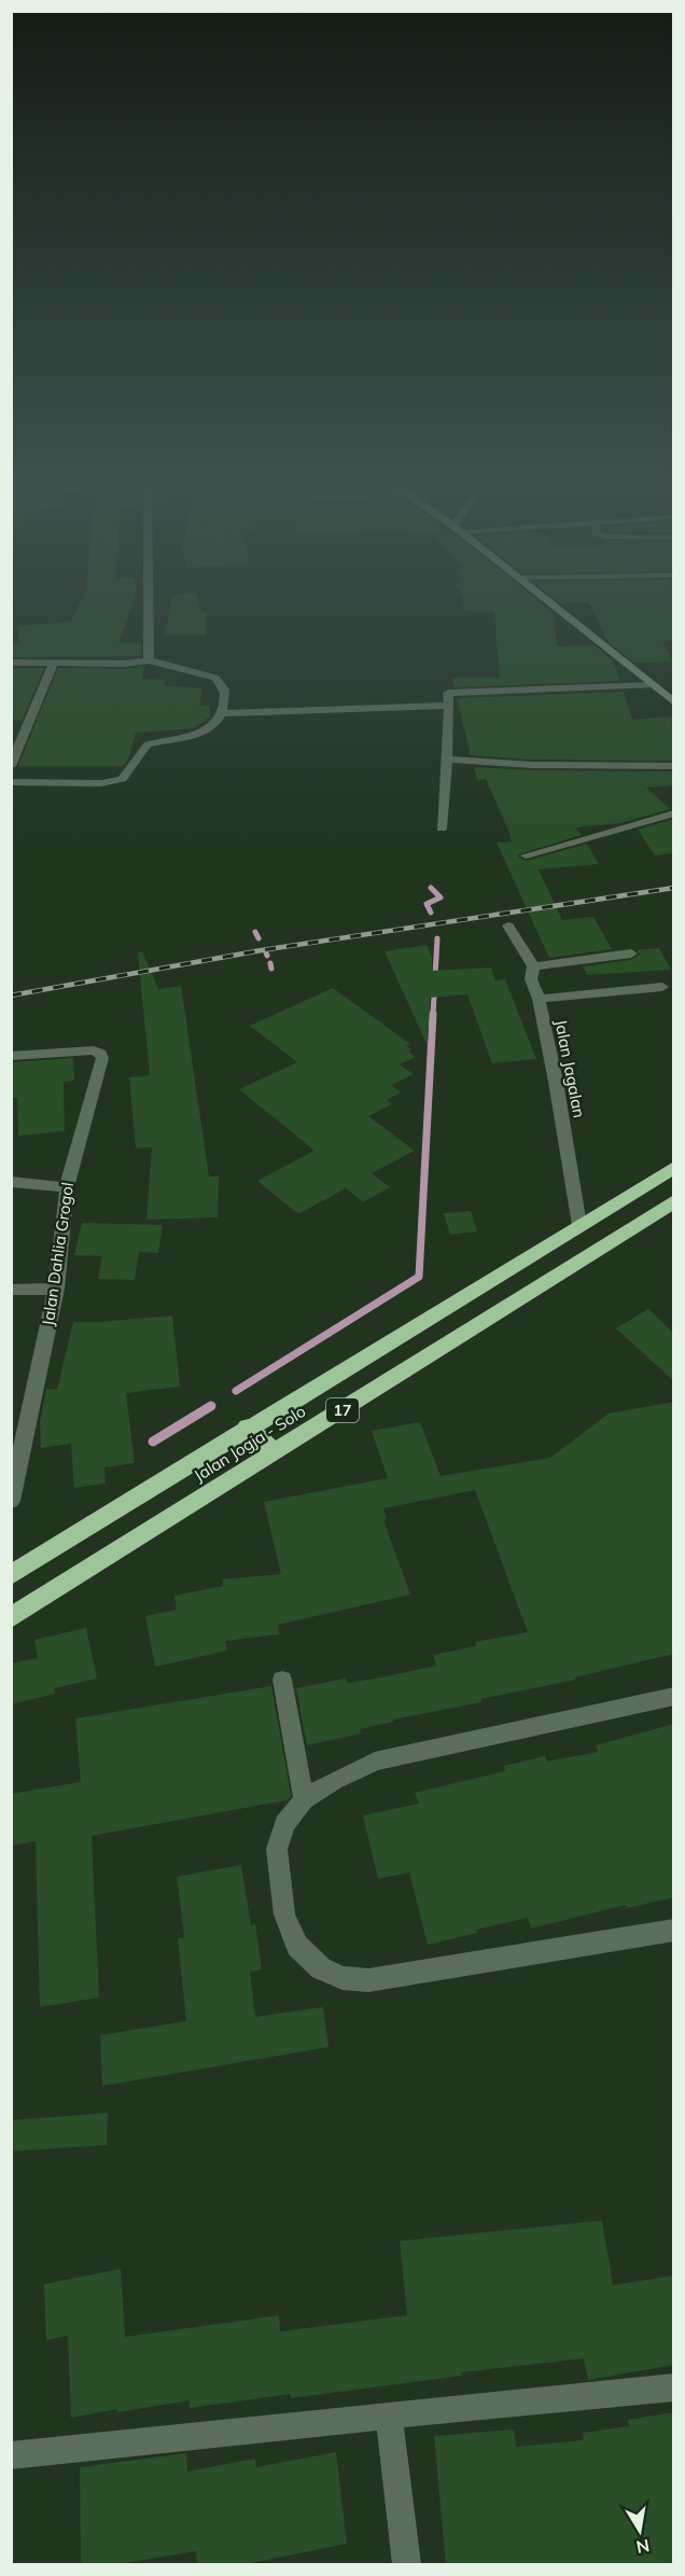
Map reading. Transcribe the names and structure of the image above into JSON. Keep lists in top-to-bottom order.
{
  "streets": {
    "highway": ["17", "Jalan Jogja - Solo"],
    "street": ["Jalan Jagalan", "Jalan Dahlia Grogol"]
  },
  "crossings": [
    ["Jalan Jagalan", "Jalan Jogja - Solo"]
  ],
  "north": "bottom"
}
